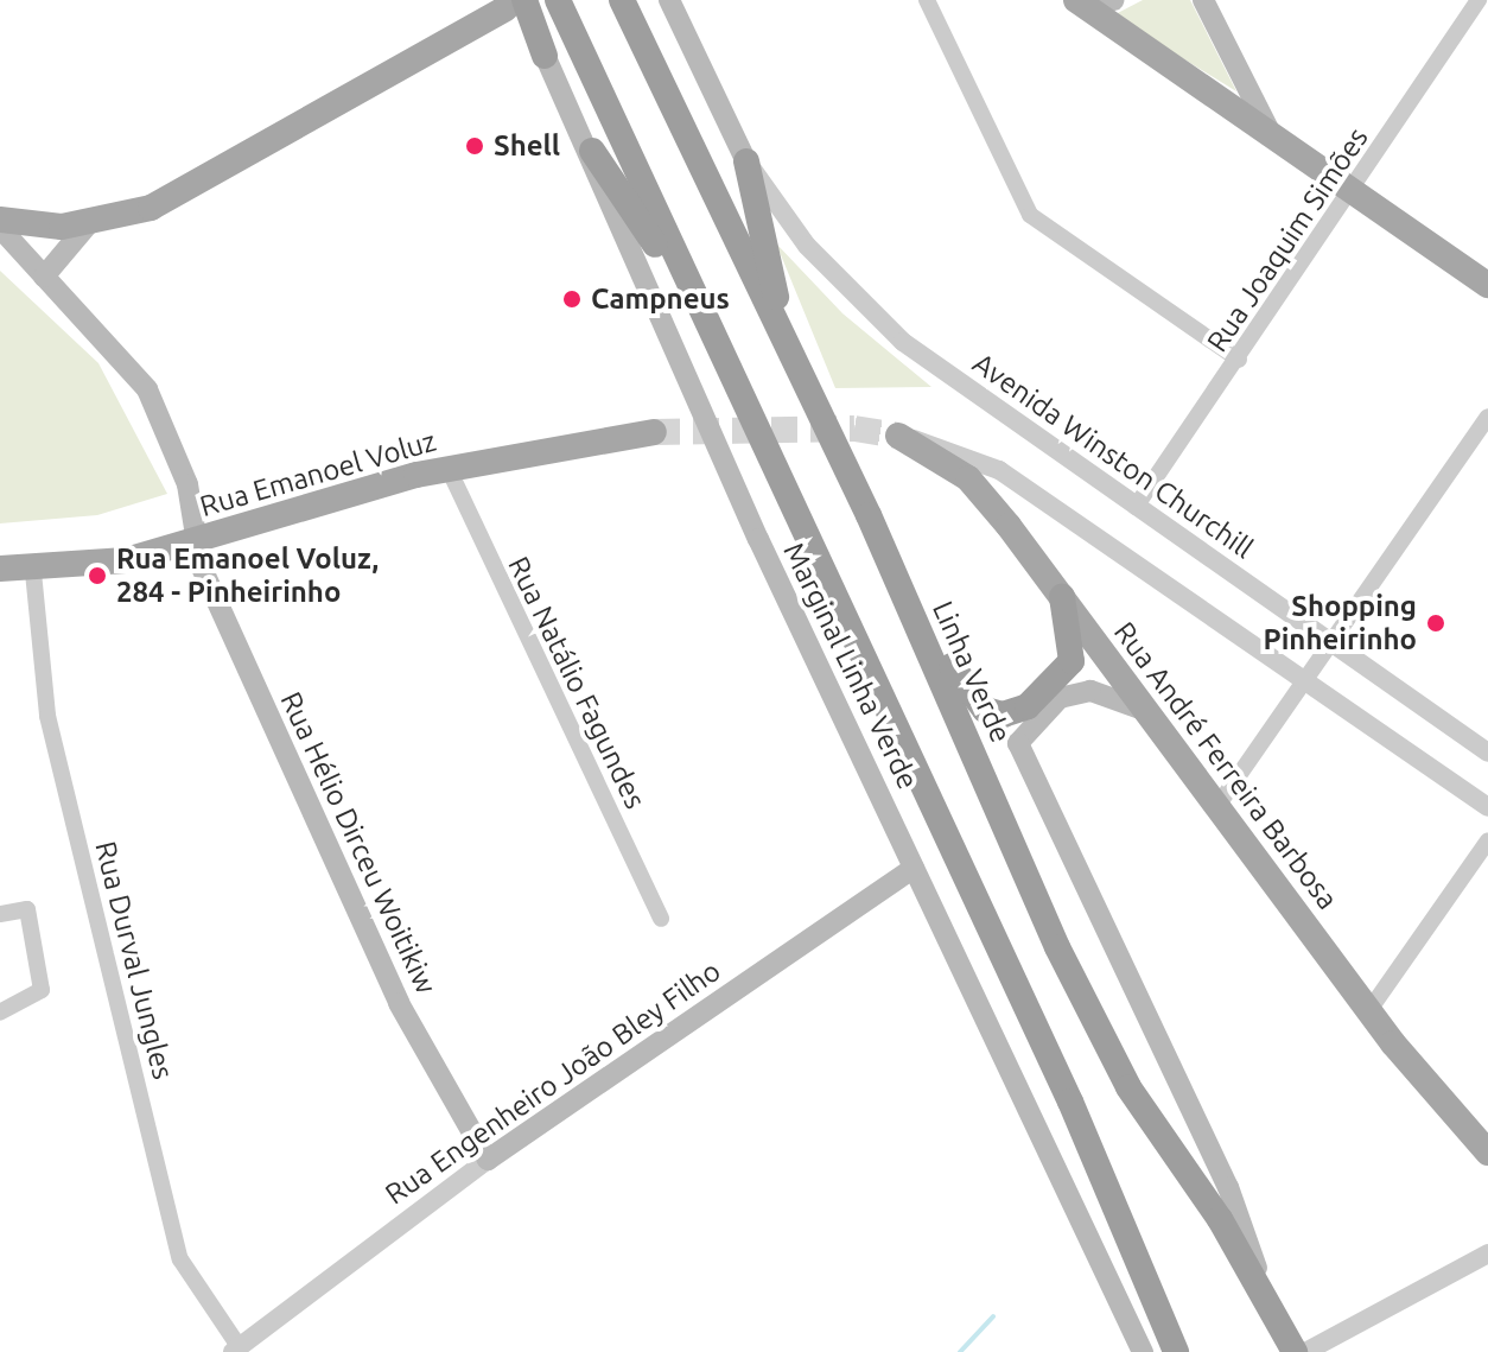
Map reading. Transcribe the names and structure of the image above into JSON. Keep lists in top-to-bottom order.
{
  "streets": {
    "highway": ["Linha Verde"],
    "main road": [
      "Rua Emanoel Voluz",
      "Marginal Linha Verde",
      "Rua André Ferreira Barbosa",
      "Rua Hélio Dirceu Woitikiw",
      "Rua Engenheiro João Bley Filho"
    ],
    "street": [
      "Rua Joaquim Simões",
      "Avenida Winston Churchill",
      "Rua Natálio Fagundes",
      "Rua Durval Jungles"
    ]
  },
  "crossings": [
    ["Rua Joaquim Simões", "Avenida Winston Churchill"],
    ["Rua Emanoel Voluz", "Rua Natálio Fagundes"],
    ["Rua Emanoel Voluz", "Rua Hélio Dirceu Woitikiw"],
    ["Rua Emanoel Voluz", "Rua Durval Jungles"],
    ["Marginal Linha Verde", "Rua Engenheiro João Bley Filho"],
    ["Rua Hélio Dirceu Woitikiw", "Rua Engenheiro João Bley Filho"],
    ["Rua Durval Jungles", "Rua Engenheiro João Bley Filho"]
  ],
  "places": [
    "Shell",
    "Campneus",
    "Rua Emanoel Voluz, 284 - Pinheirinho",
    "Shopping Pinheirinho"
  ]
}
